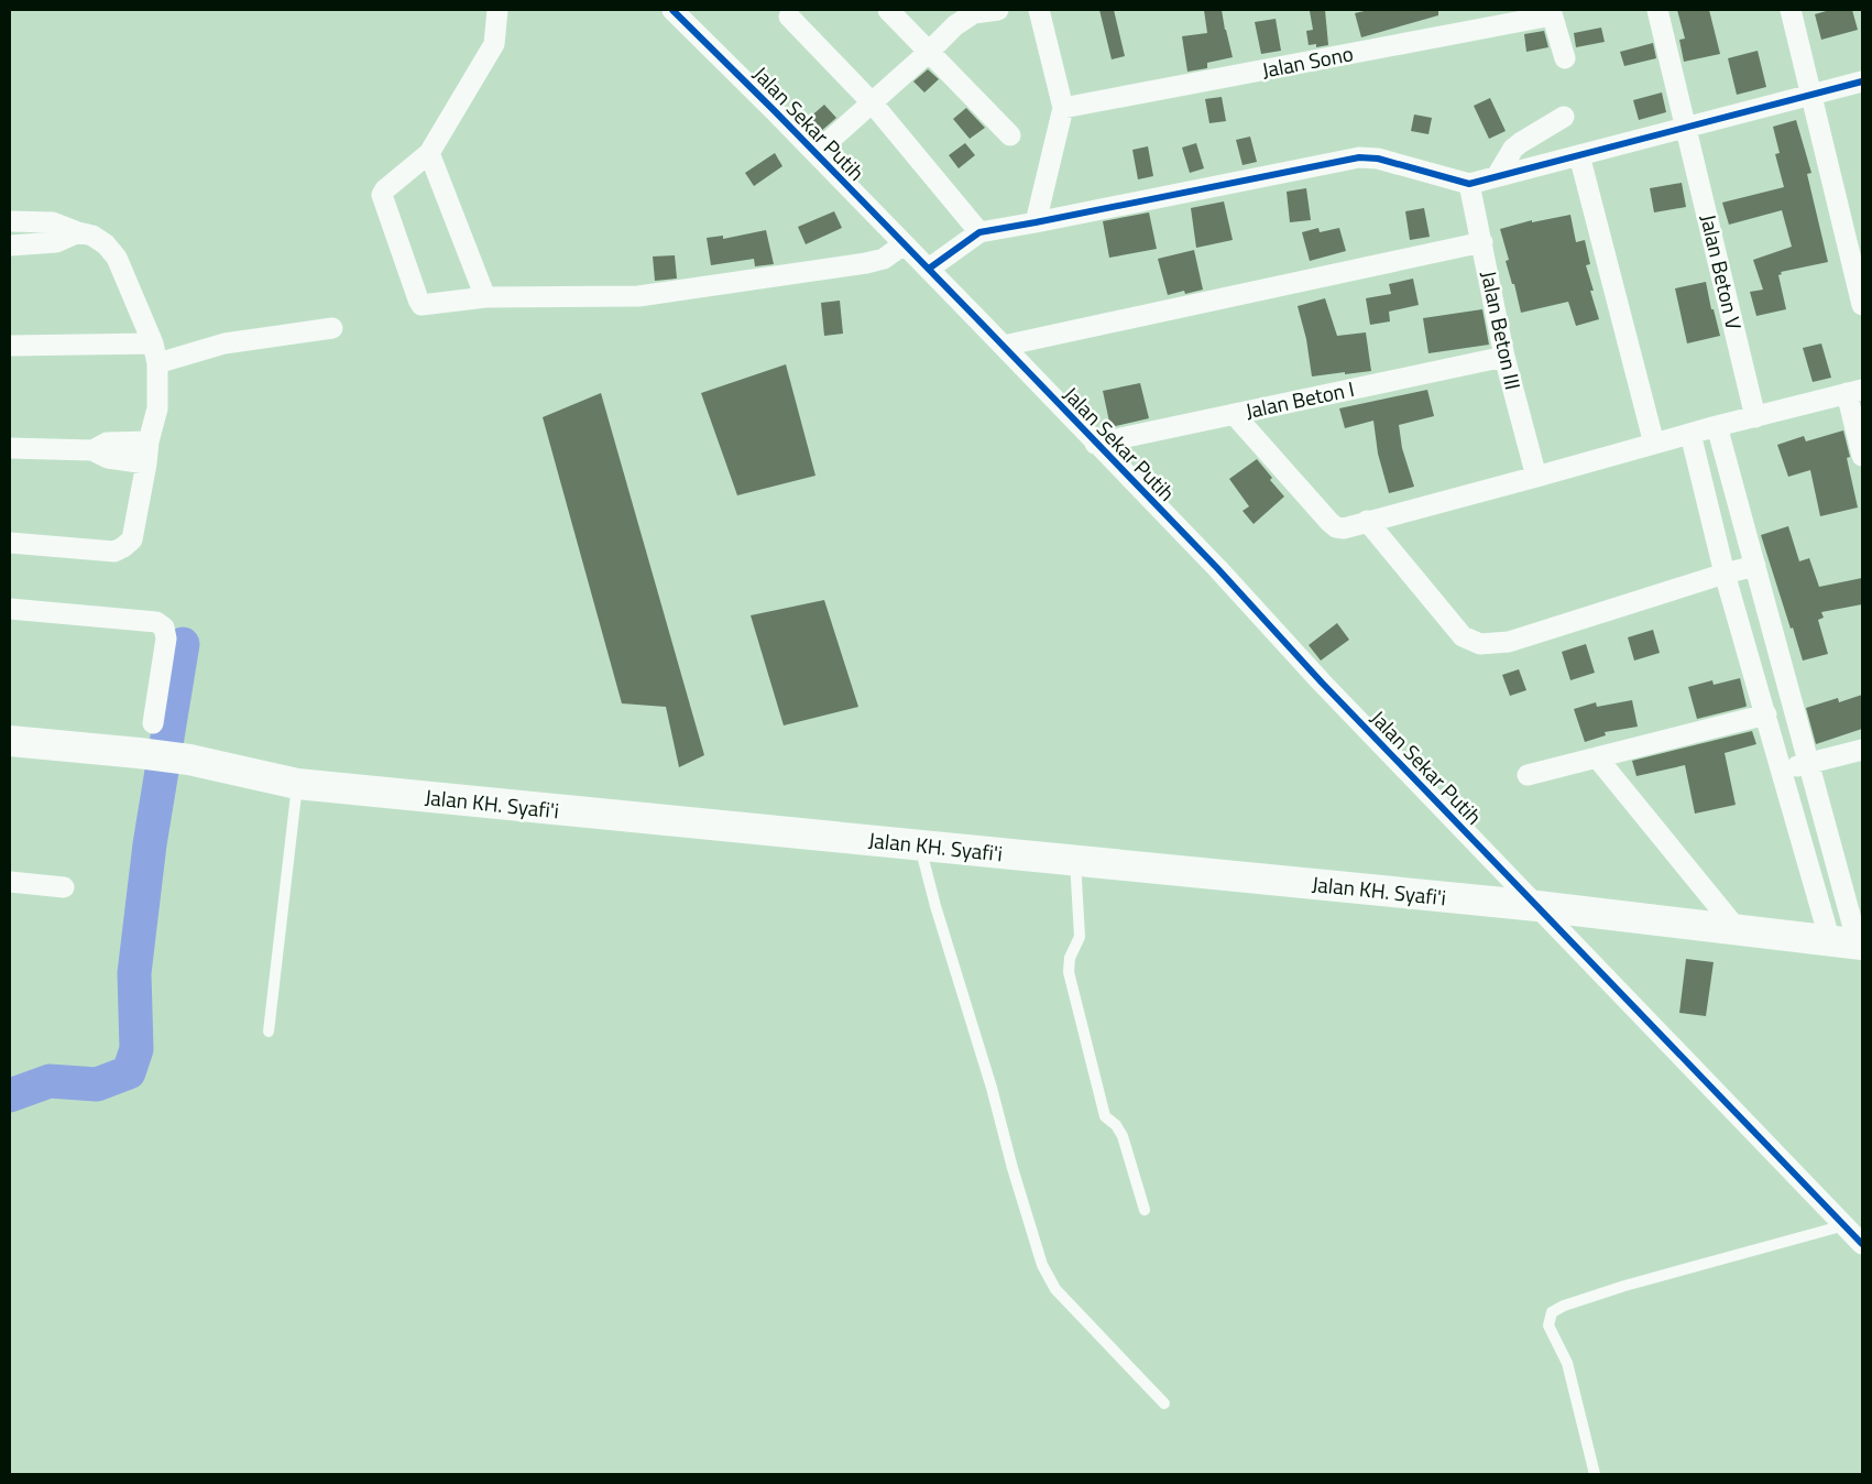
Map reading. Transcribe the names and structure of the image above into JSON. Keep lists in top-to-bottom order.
{
  "streets": {
    "main road": ["Jalan KH. Syafi'i"],
    "street": [
      "Jalan Sono",
      "Jalan Sekar Putih",
      "Jalan Beton V",
      "Jalan Beton III",
      "Jalan Beton I"
    ]
  },
  "crossings": [
    ["Jalan Sekar Putih", "Jalan Beton I"],
    ["Jalan Sekar Putih", "Jalan KH. Syafi'i"],
    ["Jalan Beton III", "Jalan Beton I"]
  ]
}
